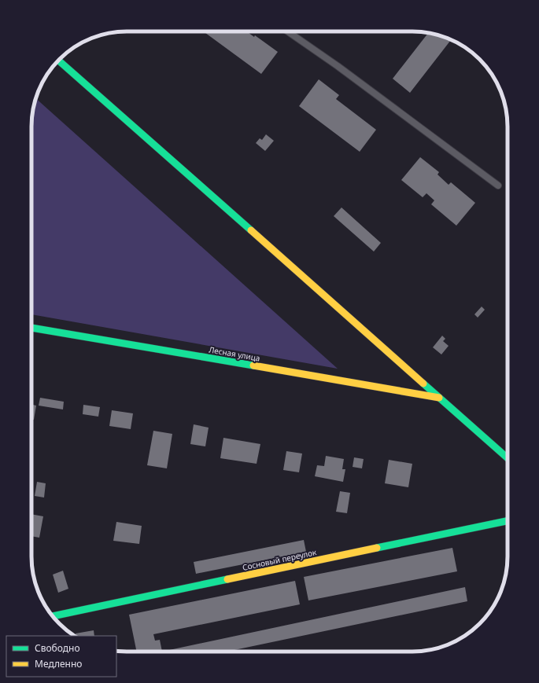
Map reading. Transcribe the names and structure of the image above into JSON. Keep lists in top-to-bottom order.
{
  "streets": {
    "street": ["Лесная улица", "Сосновый переулок"]
  },
  "legend": ["Свободно", "Медленно"]
}
